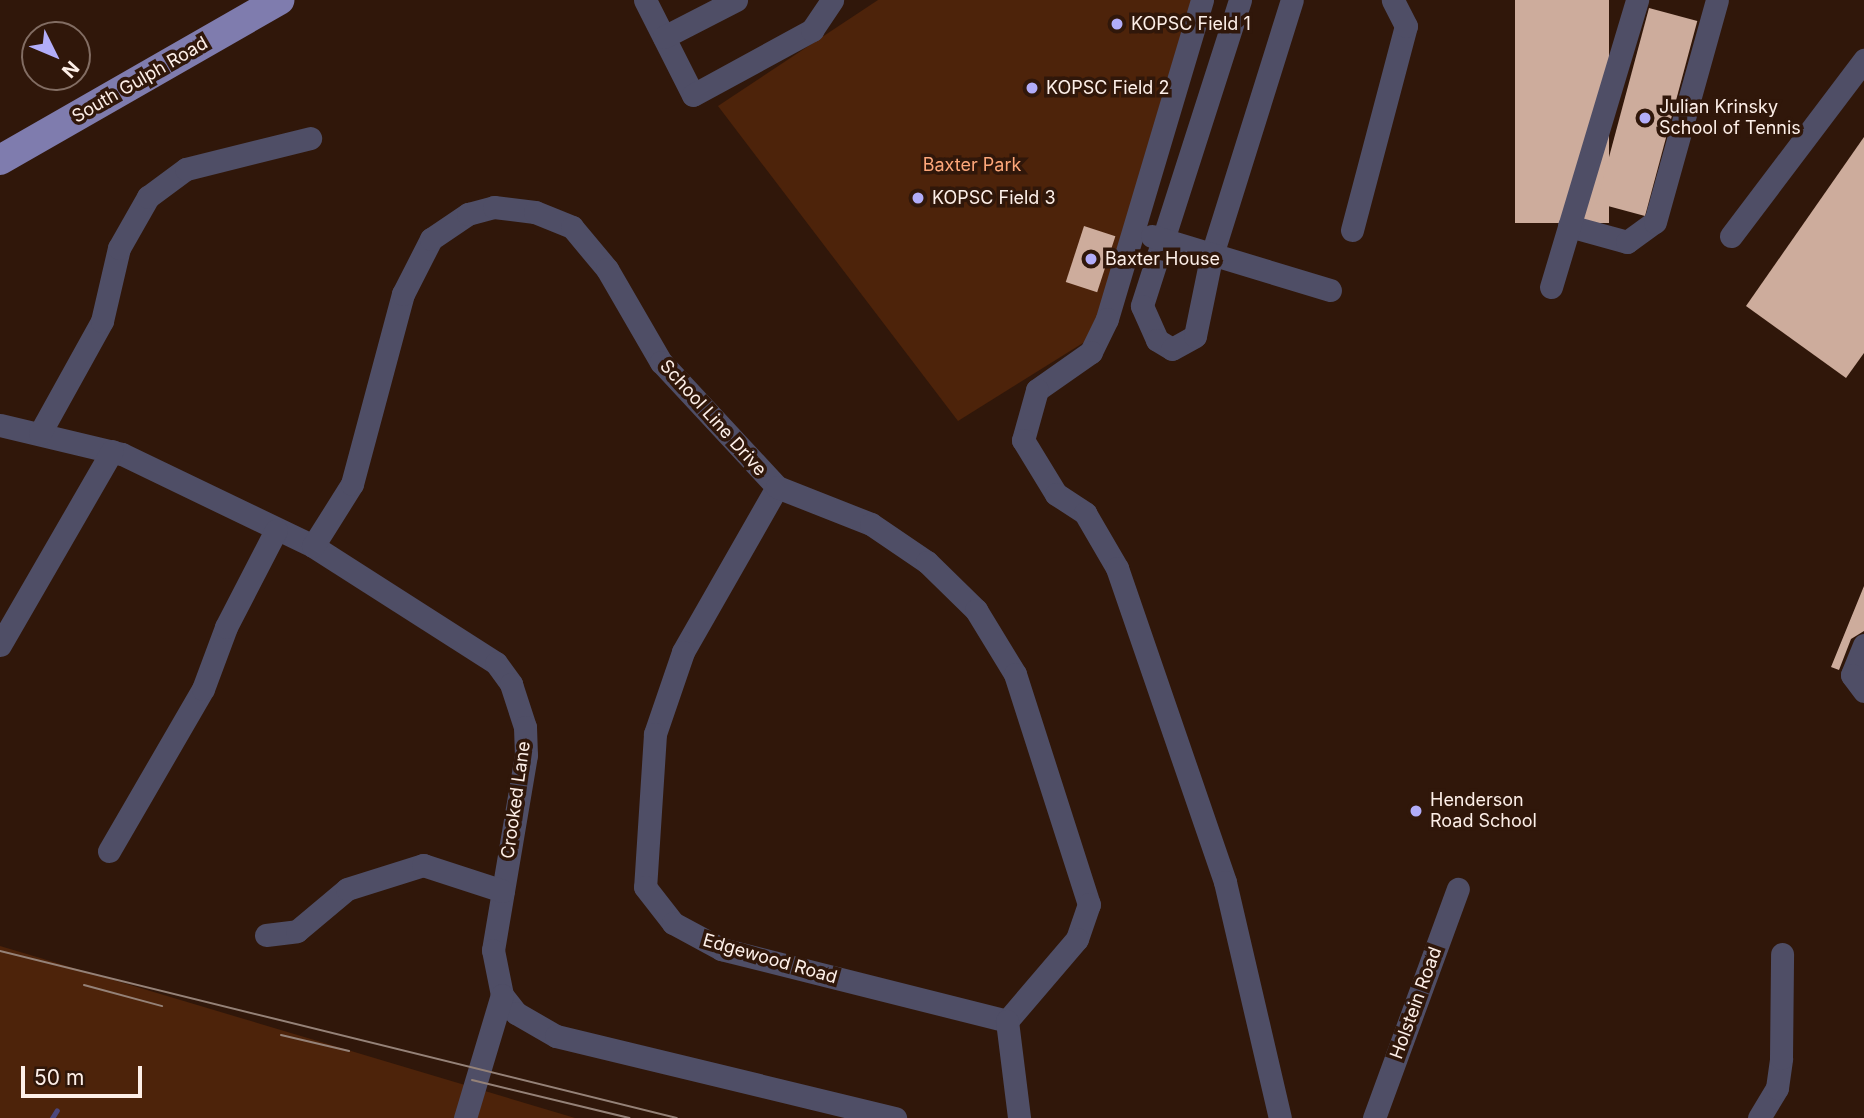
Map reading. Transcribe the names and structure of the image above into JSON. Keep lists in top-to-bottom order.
{
  "streets": {
    "main road": ["South Gulph Road"],
    "street": [
      "School Line Drive",
      "Crooked Lane",
      "Edgewood Road",
      "Holstein Road"
    ]
  },
  "crossings": [
    ["School Line Drive", "Crooked Lane"],
    ["School Line Drive", "Edgewood Road"]
  ],
  "parks": ["Baxter Park"],
  "places": [
    "KOPSC Field 1",
    "KOPSC Field 2",
    "Julian Krinsky School of Tennis",
    "KOPSC Field 3",
    "Baxter House",
    "Henderson Road School"
  ],
  "scale_bar": "50 m",
  "north": "bottom right"
}
